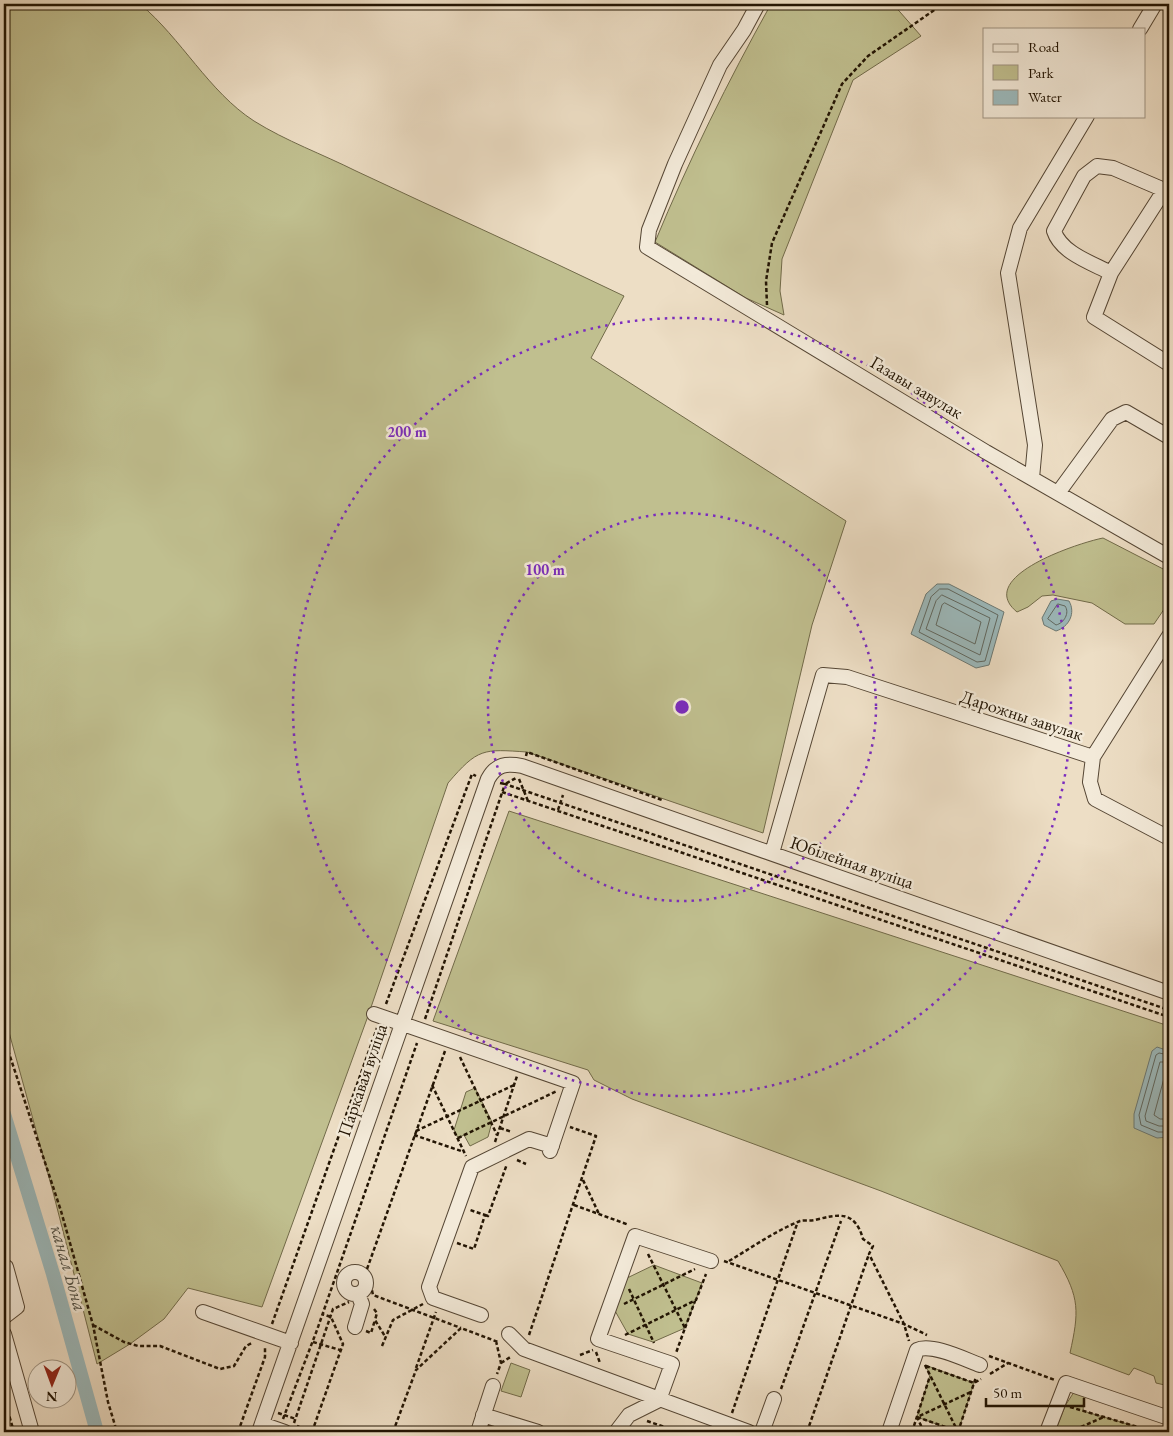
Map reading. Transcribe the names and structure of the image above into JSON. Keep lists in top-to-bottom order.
{
  "streets": {
    "street": [
      "Газавы завулак",
      "Дарожны завулак",
      "Юбілейная вуліца",
      "Паркавая вуліца"
    ]
  },
  "crossings": [
    ["Дарожны завулак", "Юбілейная вуліца"],
    ["Юбілейная вуліца", "Паркавая вуліца"]
  ],
  "water": ["канал Бона"],
  "legend": ["Road", "Park", "Water"],
  "scale_bar": "50 m",
  "north": "bottom",
  "rings": ["200 m", "100 m"]
}
